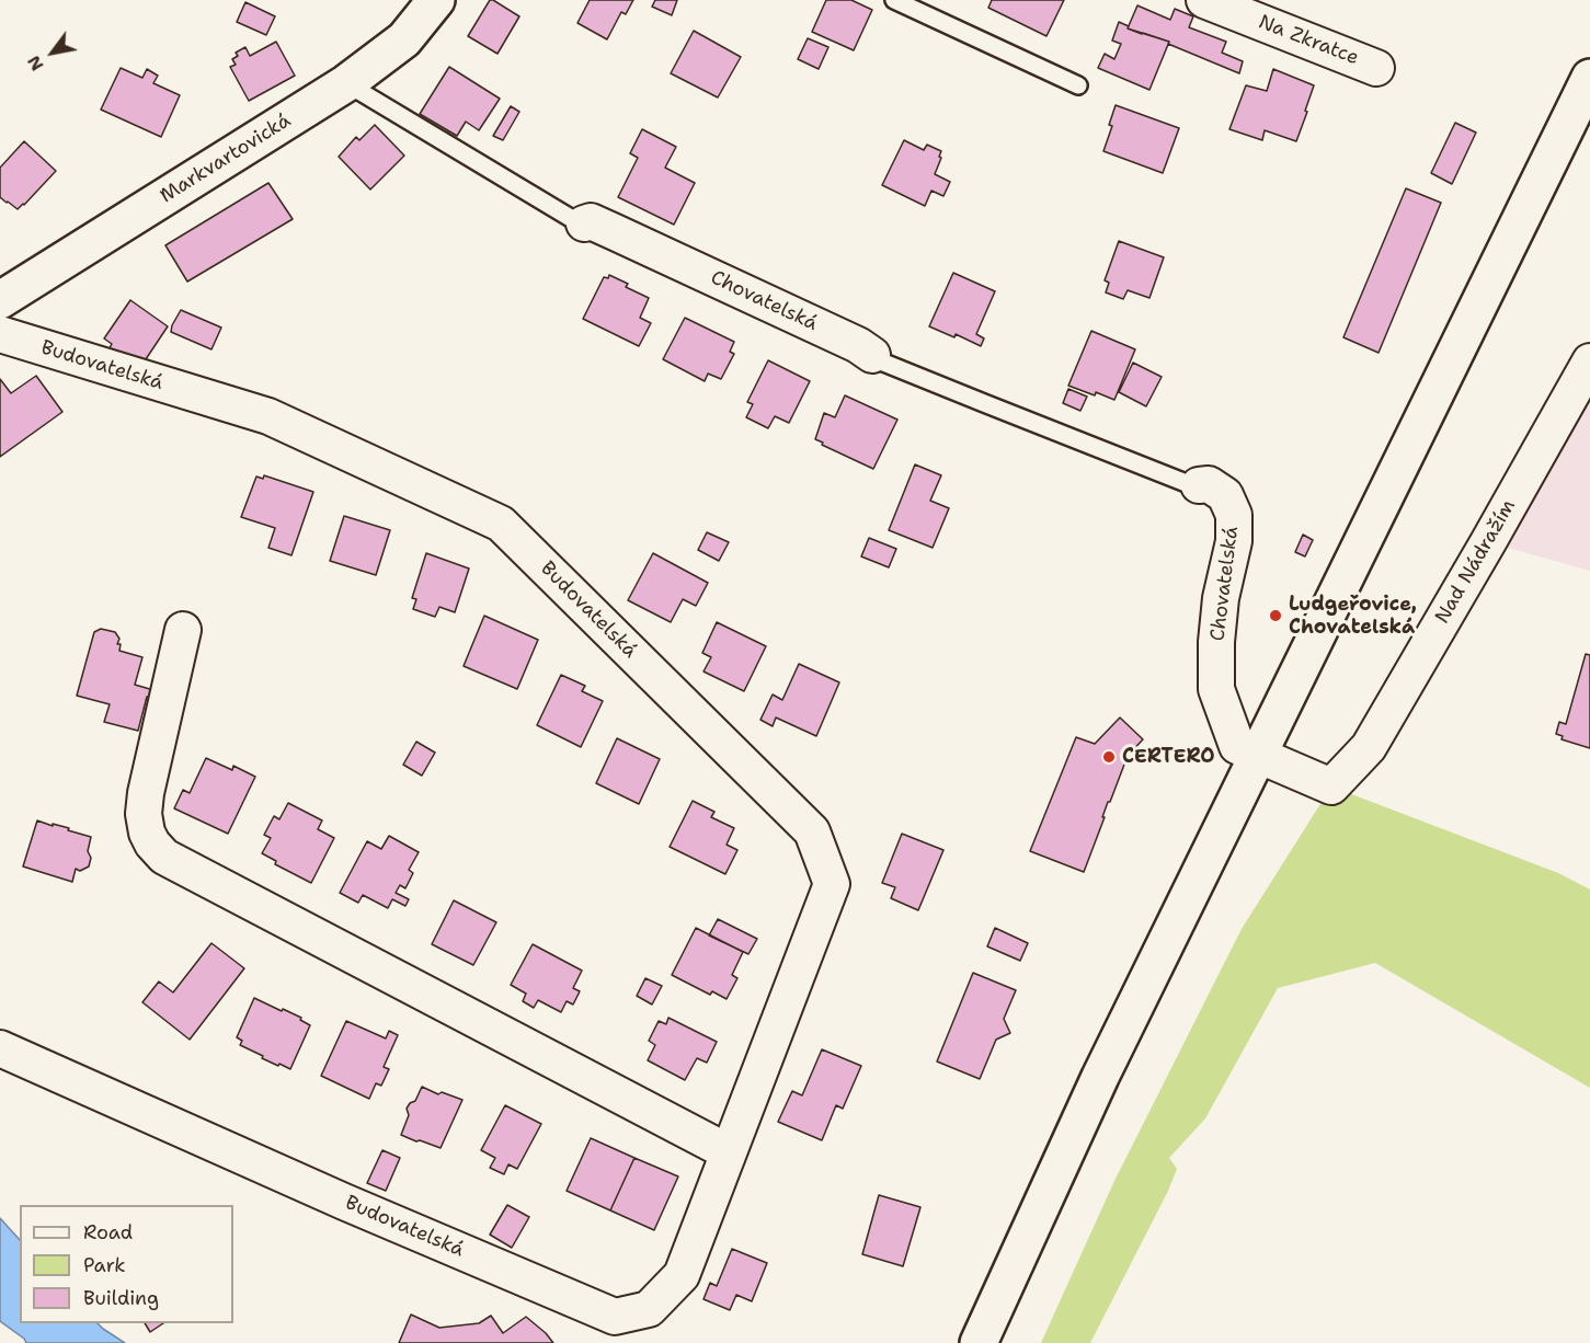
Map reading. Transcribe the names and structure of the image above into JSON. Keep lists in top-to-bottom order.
{
  "streets": {
    "main road": ["Markvartovická"],
    "street": [
      "Na Zkratce",
      "Chovatelská",
      "Budovatelská",
      "Nad Nádražím"
    ]
  },
  "crossings": [
    ["Markvartovická", "Chovatelská"],
    ["Chovatelská", "Nad Nádražím"]
  ],
  "places": ["Ludgeřovice, Chovatelská", "CERTERO"],
  "legend": ["Road", "Park", "Building"],
  "north": "bottom left"
}
